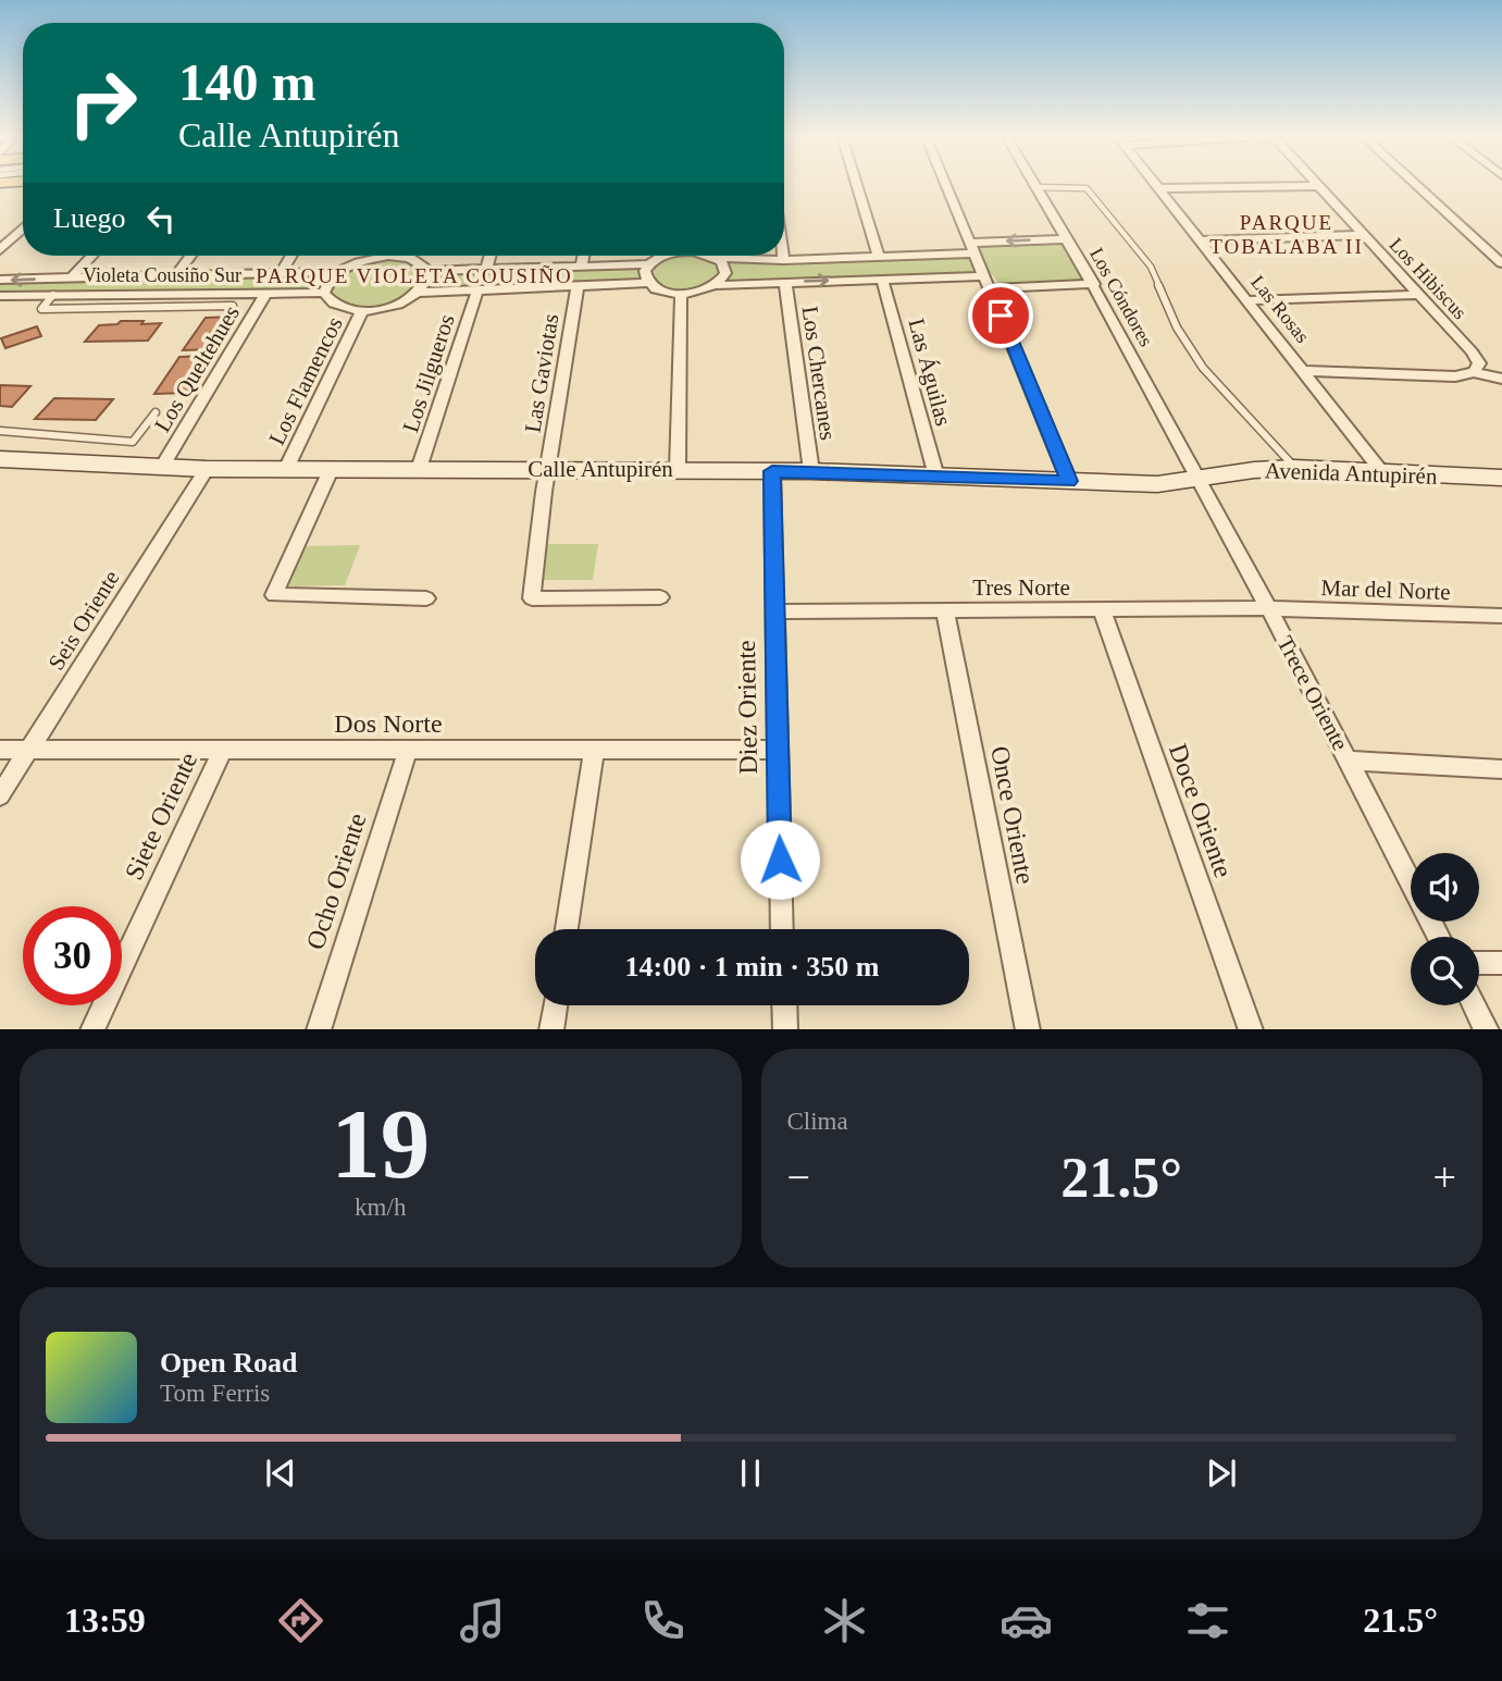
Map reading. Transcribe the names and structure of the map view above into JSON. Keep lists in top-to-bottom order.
{
  "streets": {
    "street": [
      "Violeta Cousiño Sur",
      "Los Hibiscus",
      "Los Cóndores",
      "Las Rosas",
      "Los Queltehues",
      "Las Águilas",
      "Los Jilgueros",
      "Las Gaviotas",
      "Los Chercanes",
      "Los Flamencos",
      "Calle Antupirén",
      "Avenida Antupirén",
      "Tres Norte",
      "Mar del Norte",
      "Seis Oriente",
      "Trece Oriente",
      "Diez Oriente",
      "Dos Norte",
      "Doce Oriente",
      "Once Oriente",
      "Siete Oriente",
      "Ocho Oriente"
    ]
  },
  "crossings": [
    ["Violeta Cousiño Sur", "Los Queltehues"],
    ["Los Cóndores", "Calle Antupirén"],
    ["Los Cóndores", "Avenida Antupirén"],
    ["Los Cóndores", "Trece Oriente"],
    ["Las Rosas", "Avenida Antupirén"],
    ["Los Queltehues", "Calle Antupirén"],
    ["Las Águilas", "Calle Antupirén"],
    ["Los Jilgueros", "Calle Antupirén"],
    ["Las Gaviotas", "Calle Antupirén"],
    ["Los Chercanes", "Calle Antupirén"],
    ["Los Flamencos", "Calle Antupirén"],
    ["Calle Antupirén", "Avenida Antupirén"],
    ["Calle Antupirén", "Seis Oriente"],
    ["Calle Antupirén", "Trece Oriente"],
    ["Calle Antupirén", "Diez Oriente"],
    ["Avenida Antupirén", "Trece Oriente"],
    ["Tres Norte", "Mar del Norte"],
    ["Tres Norte", "Trece Oriente"],
    ["Tres Norte", "Diez Oriente"],
    ["Tres Norte", "Doce Oriente"],
    ["Tres Norte", "Once Oriente"],
    ["Mar del Norte", "Trece Oriente"],
    ["Seis Oriente", "Dos Norte"],
    ["Diez Oriente", "Dos Norte"],
    ["Dos Norte", "Siete Oriente"],
    ["Dos Norte", "Ocho Oriente"]
  ],
  "districts": ["PARQUE TOBALABA II", "PARQUE VIOLETA COUSIÑO"],
  "page": {
    "turn": ["140 m", "Calle Antupirén"],
    "then": "Luego",
    "limit": "30",
    "trip": "14:00 · 1 min · 350 m",
    "tile": [
      ["19", "km/h"],
      "Clima"
    ],
    "heat": ["−", "21.5°", "+"],
    "song": ["Open Road", "Tom Ferris"],
    "tabs": ["13:59", "21.5°"]
  }
}
